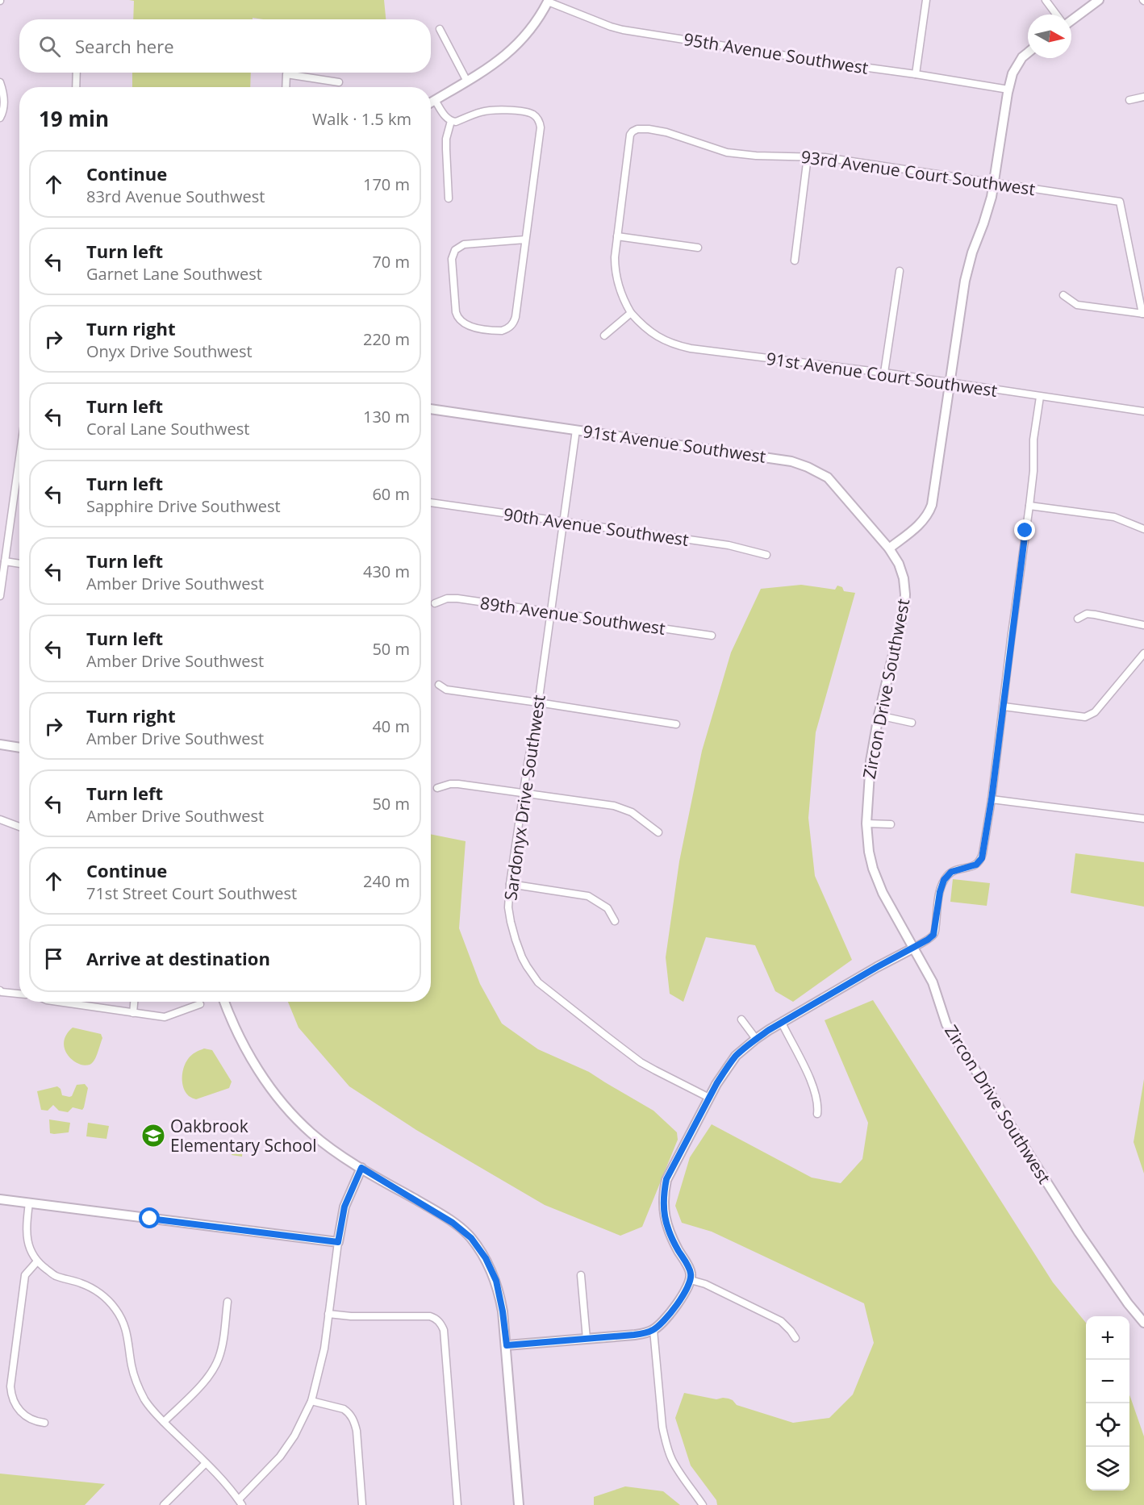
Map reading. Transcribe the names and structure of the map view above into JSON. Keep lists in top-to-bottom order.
{
  "streets": {
    "street": [
      "95th Avenue Southwest",
      "93rd Avenue Court Southwest",
      "91st Avenue Court Southwest",
      "91st Avenue Southwest",
      "90th Avenue Southwest",
      "89th Avenue Southwest",
      "Zircon Drive Southwest",
      "Sardonyx Drive Southwest"
    ]
  },
  "crossings": [
    ["93rd Avenue Court Southwest", "91st Avenue Court Southwest"],
    ["91st Avenue Southwest", "Zircon Drive Southwest"],
    ["91st Avenue Southwest", "Sardonyx Drive Southwest"],
    ["90th Avenue Southwest", "Sardonyx Drive Southwest"],
    ["89th Avenue Southwest", "Sardonyx Drive Southwest"]
  ],
  "places": {
    "school or university": ["Oakbrook Elementary School"]
  },
  "north": "right",
  "page": {
    "search": "Search here",
    "heading": ["19 min", "Walk · 1.5 km"],
    "list": [
      ["Continue", "83rd Avenue Southwest", "170 m"],
      ["Turn left", "Garnet Lane Southwest", "70 m"],
      ["Turn right", "Onyx Drive Southwest", "220 m"],
      ["Turn left", "Coral Lane Southwest", "130 m"],
      ["Turn left", "Sapphire Drive Southwest", "60 m"],
      ["Turn left", "Amber Drive Southwest", "430 m"],
      ["Turn left", "Amber Drive Southwest", "50 m"],
      ["Turn right", "Amber Drive Southwest", "40 m"],
      ["Turn left", "Amber Drive Southwest", "50 m"],
      ["Continue", "71st Street Court Southwest", "240 m"],
      "Arrive at destination"
    ],
    "map_buttons": ["+", "−"]
  }
}
